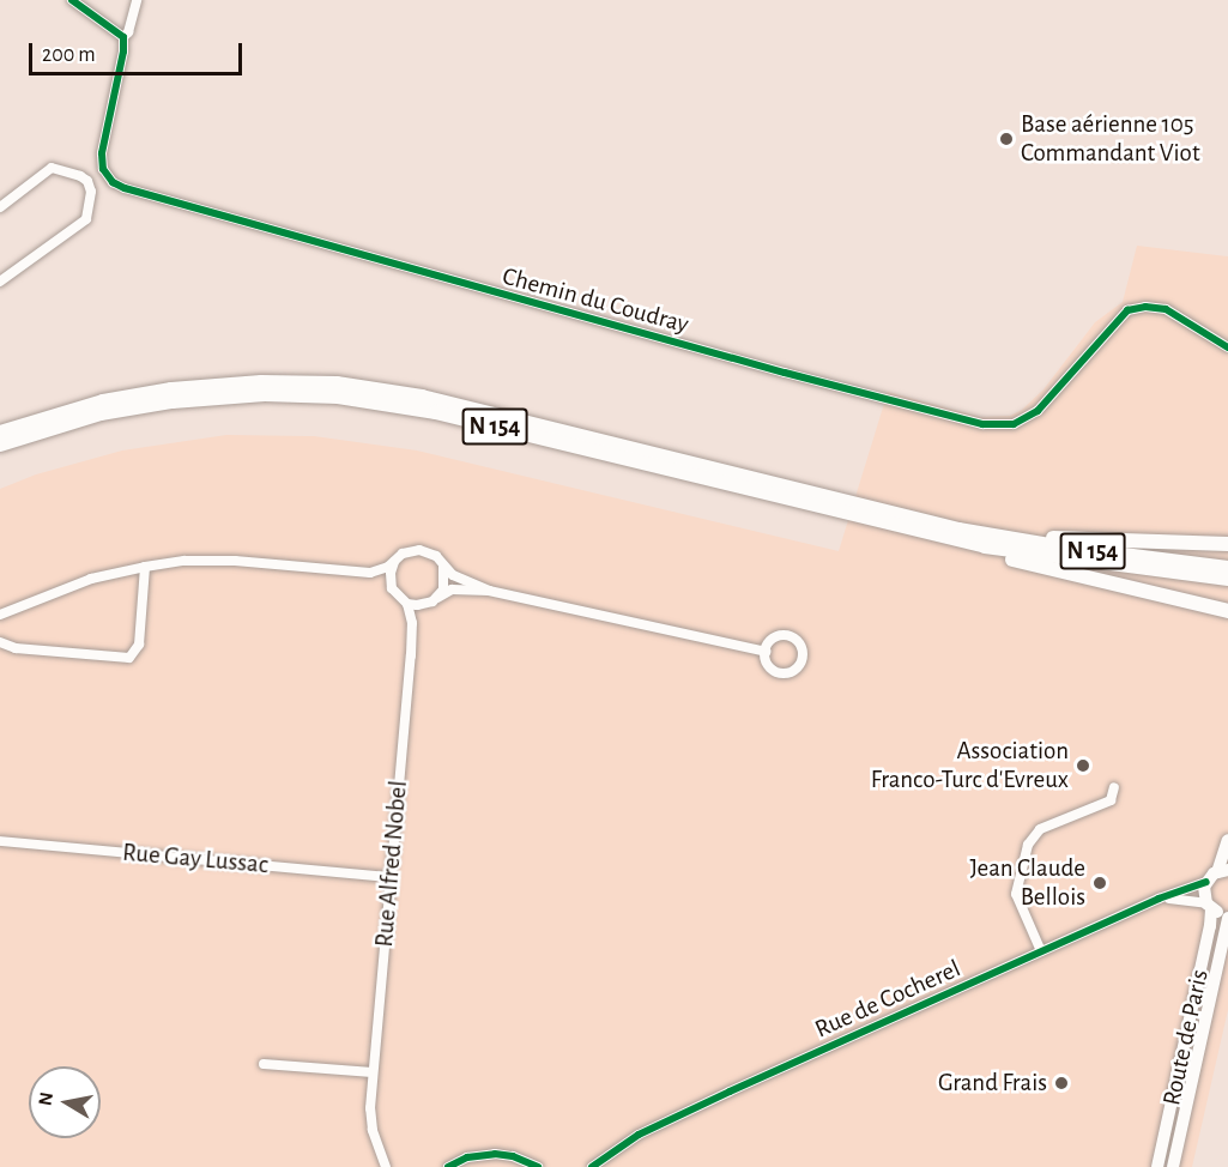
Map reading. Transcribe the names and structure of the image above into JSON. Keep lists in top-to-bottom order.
{
  "streets": {
    "highway": ["N 154"],
    "main road": ["Route de Paris"],
    "street": [
      "Chemin du Coudray",
      "Rue Gay Lussac",
      "Rue Alfred Nobel",
      "Rue de Cocherel"
    ]
  },
  "crossings": [
    ["Rue Gay Lussac", "Rue Alfred Nobel"],
    ["Rue de Cocherel", "Route de Paris"]
  ],
  "places": [
    "Base aérienne 105 Commandant Viot",
    "Association Franco-Turc d'Evreux",
    "Jean Claude Bellois",
    "Grand Frais"
  ],
  "scale_bar": "200 m",
  "north": "left"
}
